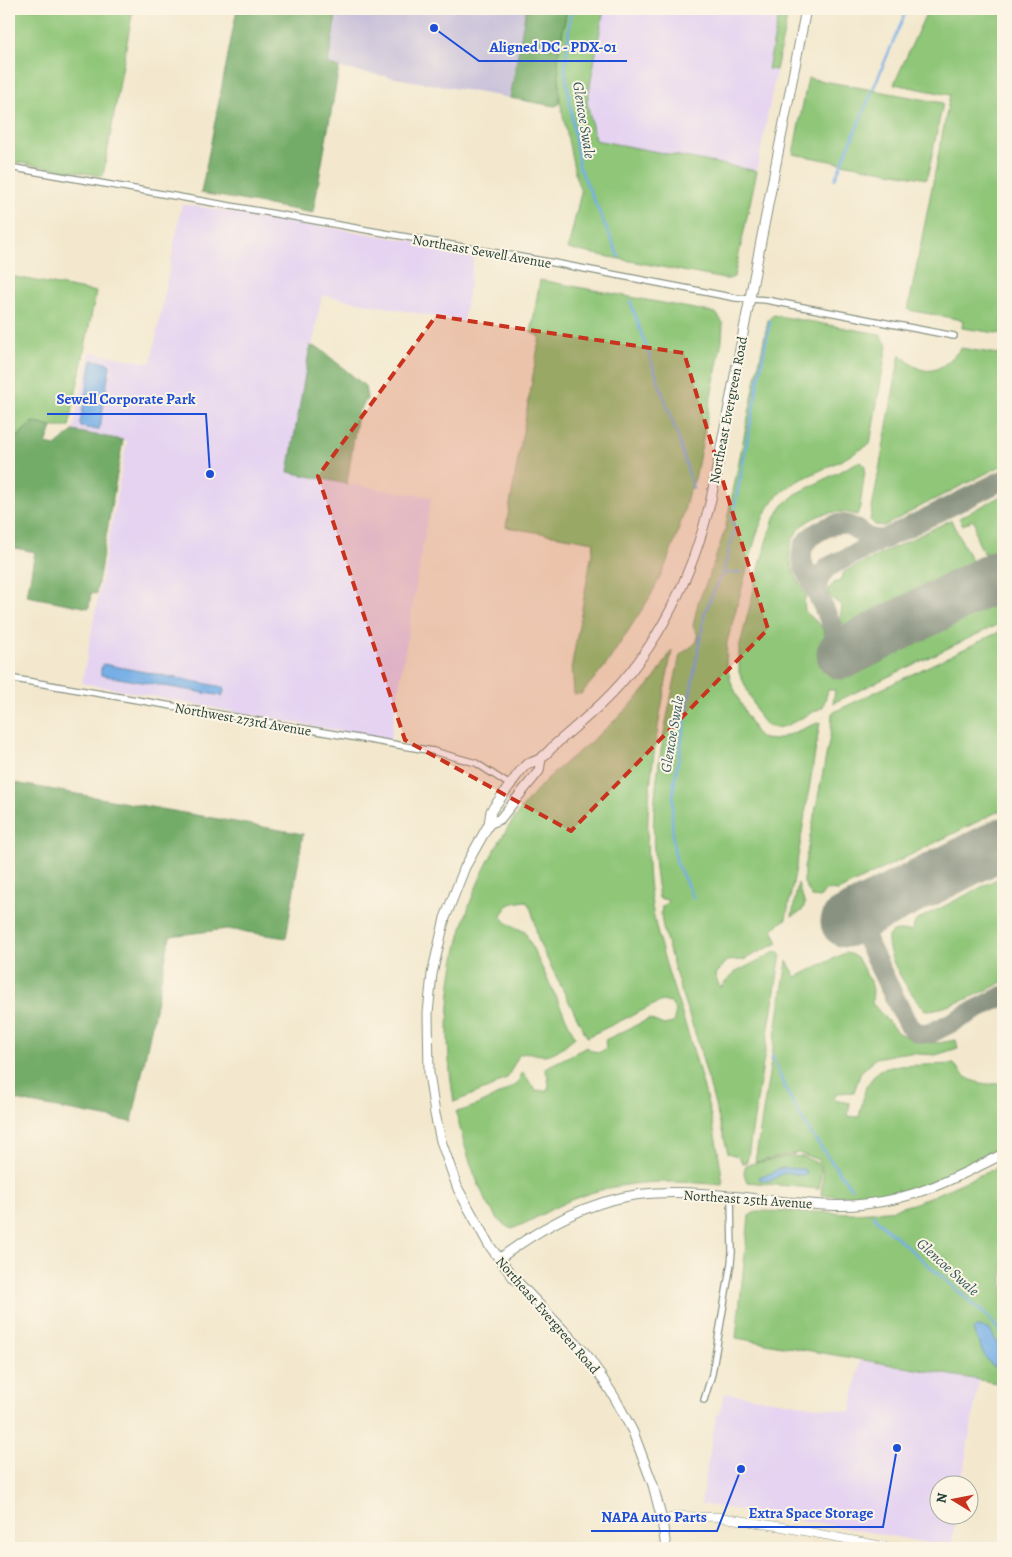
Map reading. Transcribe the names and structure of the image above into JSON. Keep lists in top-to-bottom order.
{
  "streets": {
    "main road": ["Northeast Evergreen Road", "Northeast 25th Avenue"],
    "street": ["Northeast Sewell Avenue", "Northwest 273rd Avenue"]
  },
  "crossings": [
    ["Northeast Sewell Avenue", "Northeast Evergreen Road"],
    ["Northeast Evergreen Road", "Northwest 273rd Avenue"],
    ["Northeast Evergreen Road", "Northeast 25th Avenue"]
  ],
  "water": ["Glencoe Swale"],
  "places": [
    "Aligned DC - PDX-01",
    "Sewell Corporate Park",
    "Extra Space Storage",
    "NAPA Auto Parts"
  ],
  "north": "left"
}
